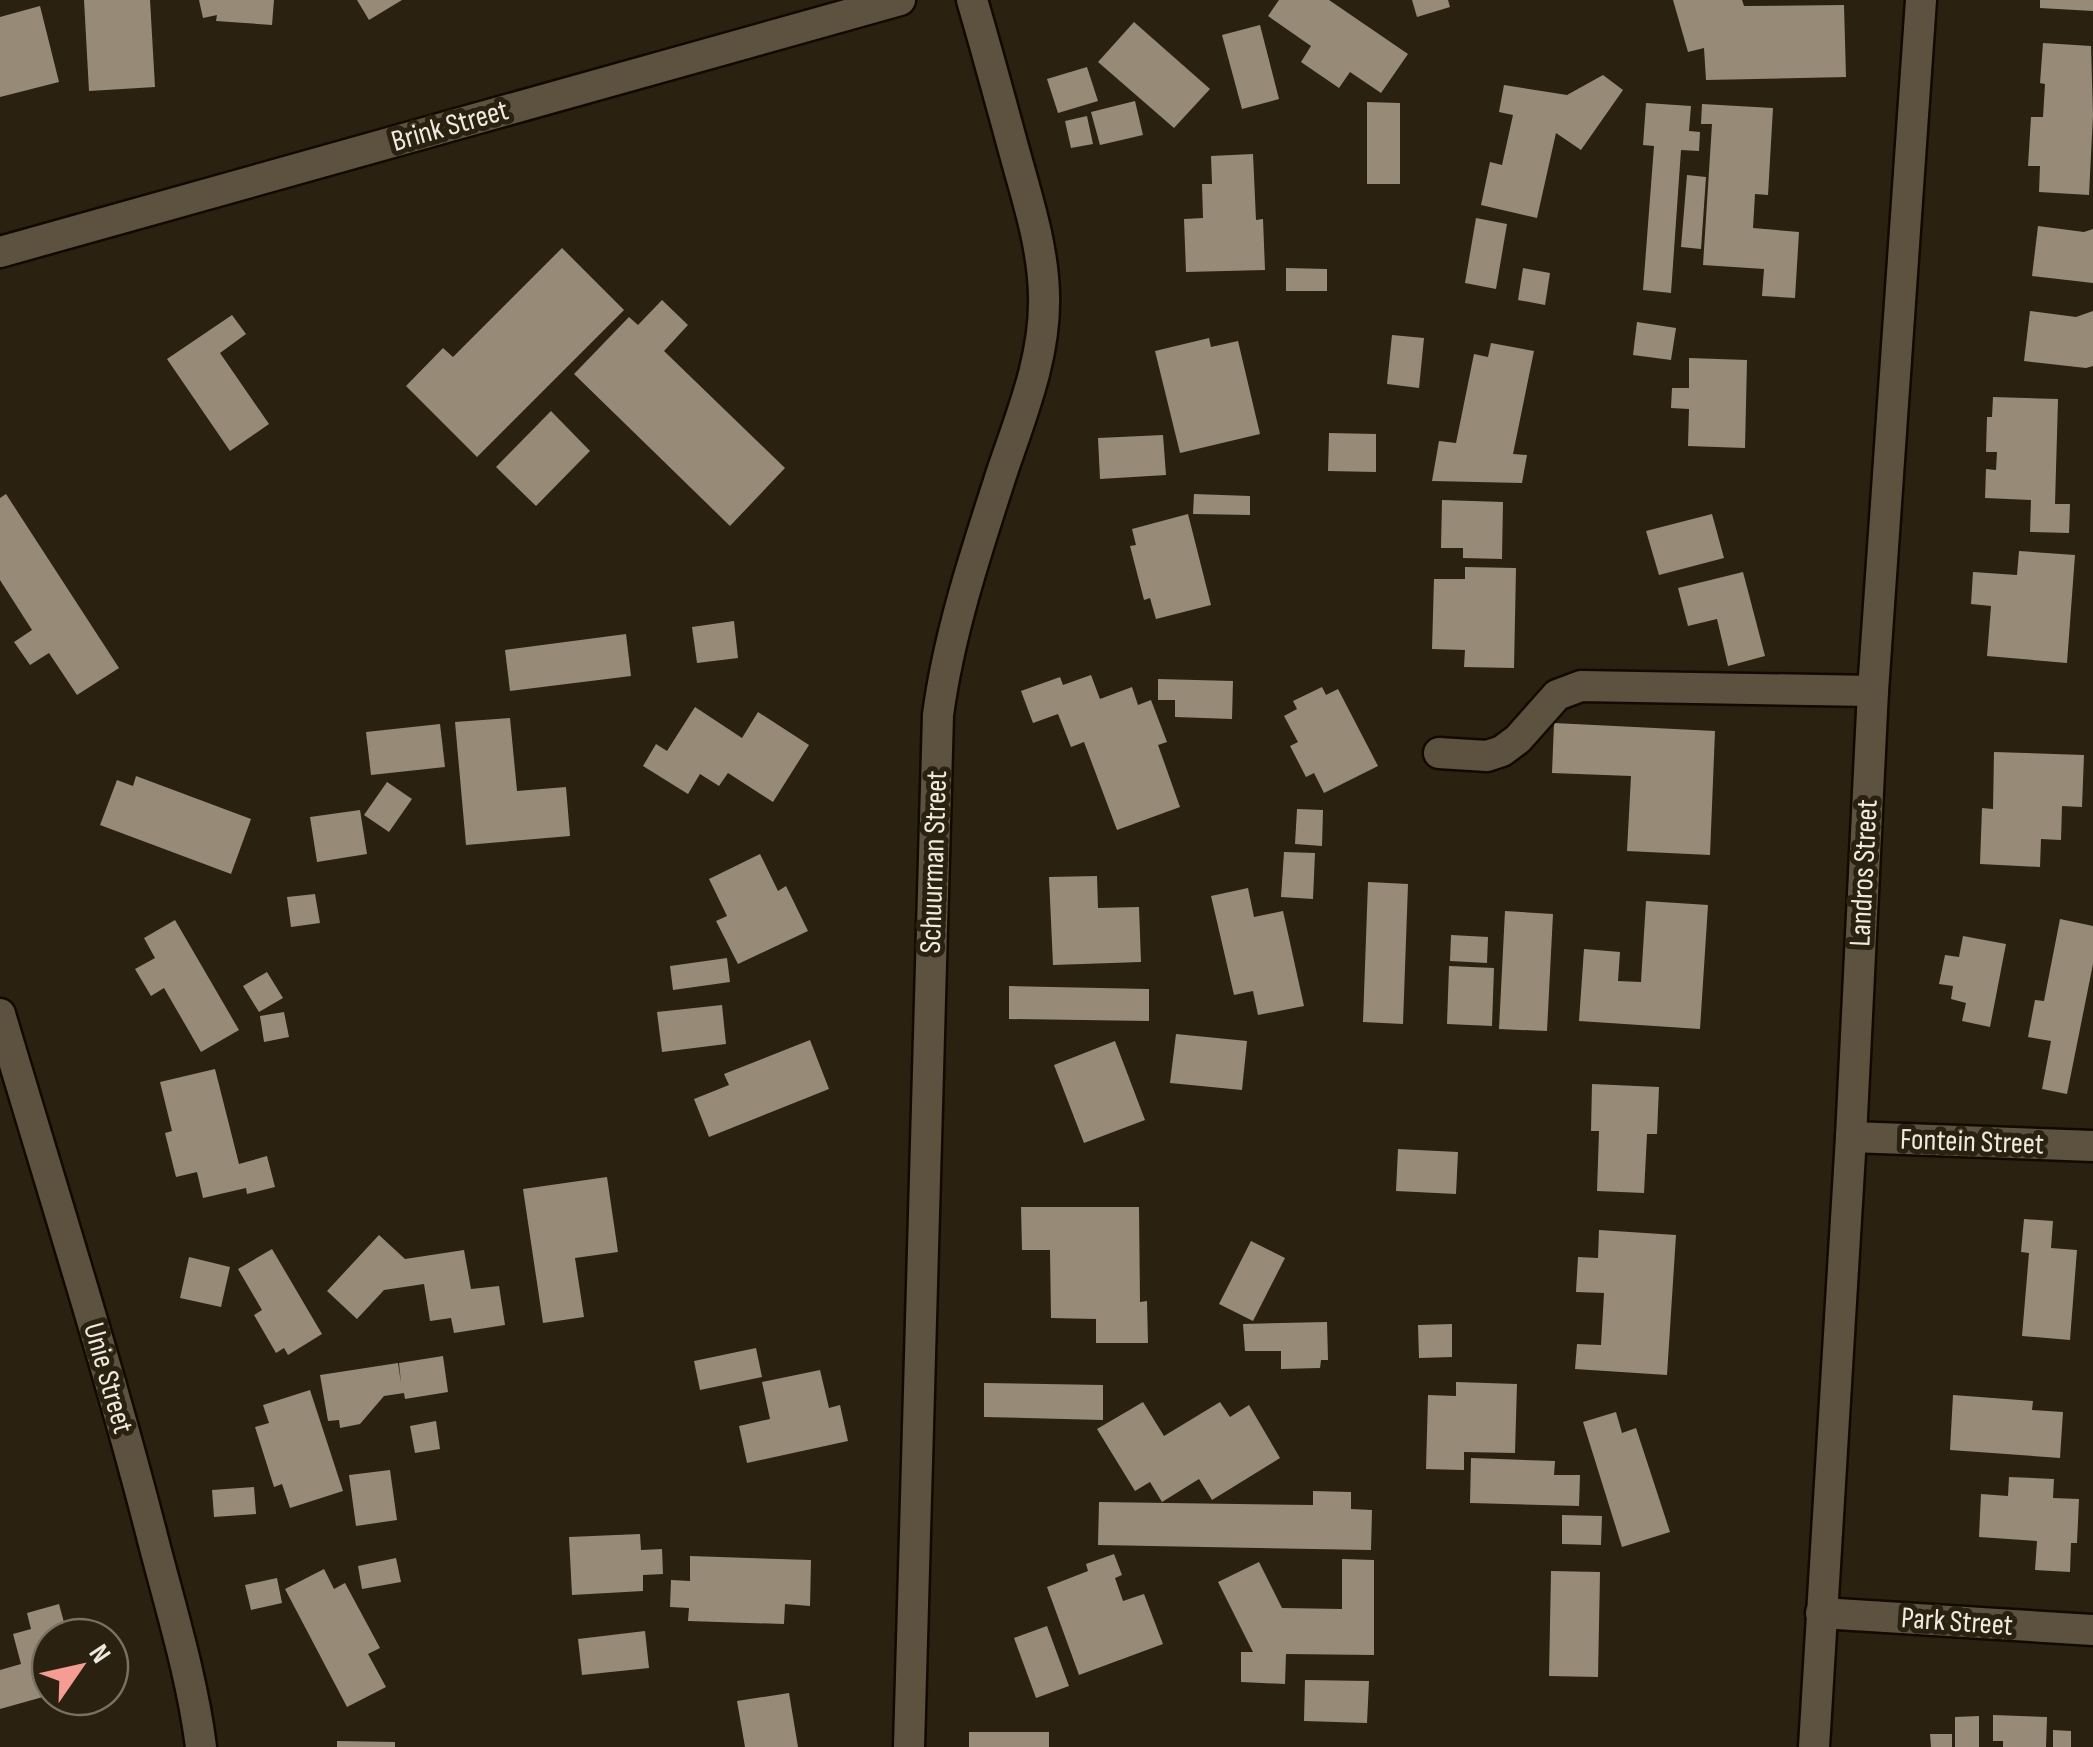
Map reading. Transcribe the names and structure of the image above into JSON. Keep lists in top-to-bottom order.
{
  "streets": {
    "street": [
      "Brink Street",
      "Schuurman Street",
      "Landros Street",
      "Fontein Street",
      "Unie Street",
      "Park Street"
    ]
  },
  "crossings": [
    ["Landros Street", "Fontein Street"],
    ["Landros Street", "Park Street"]
  ],
  "north": "top right"
}
